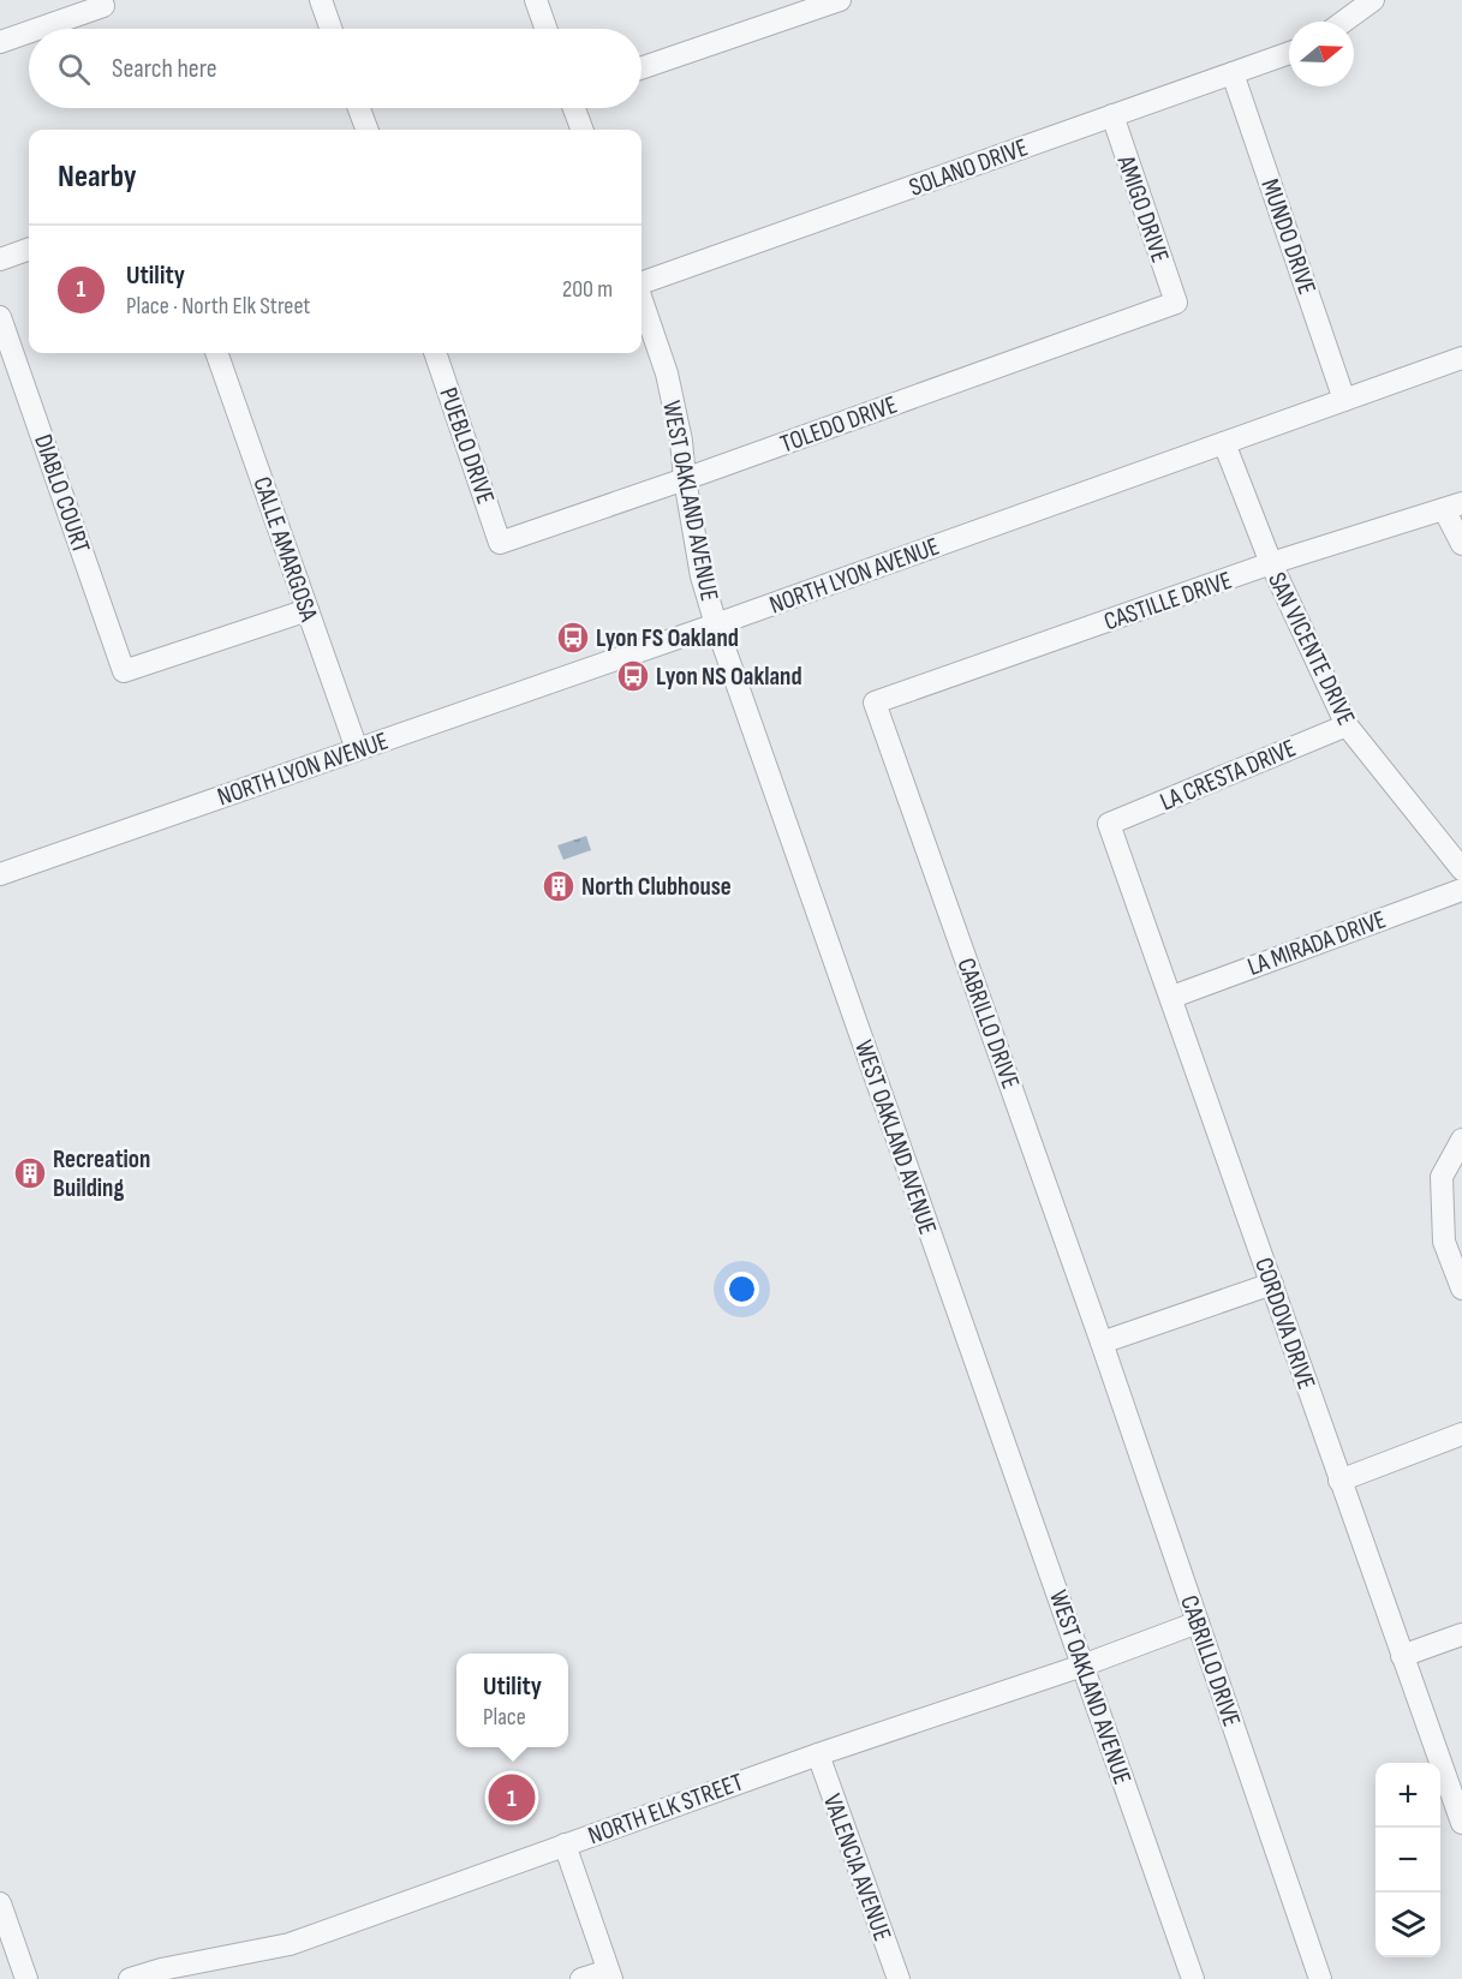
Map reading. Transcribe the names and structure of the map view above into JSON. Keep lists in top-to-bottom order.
{
  "streets": {
    "street": [
      "SOLANO DRIVE",
      "AMIGO DRIVE",
      "MUNDO DRIVE",
      "TOLEDO DRIVE",
      "PUEBLO DRIVE",
      "DIABLO COURT",
      "WEST OAKLAND AVENUE",
      "CALLE AMARGOSA",
      "NORTH LYON AVENUE",
      "CASTILLE DRIVE",
      "SAN VICENTE DRIVE",
      "LA CRESTA DRIVE",
      "LA MIRADA DRIVE",
      "CABRILLO DRIVE",
      "CORDOVA DRIVE",
      "NORTH ELK STREET",
      "VALENCIA AVENUE"
    ]
  },
  "crossings": [
    ["SOLANO DRIVE", "AMIGO DRIVE"],
    ["SOLANO DRIVE", "MUNDO DRIVE"],
    ["AMIGO DRIVE", "TOLEDO DRIVE"],
    ["MUNDO DRIVE", "NORTH LYON AVENUE"],
    ["TOLEDO DRIVE", "PUEBLO DRIVE"],
    ["TOLEDO DRIVE", "WEST OAKLAND AVENUE"],
    ["DIABLO COURT", "CALLE AMARGOSA"],
    ["WEST OAKLAND AVENUE", "NORTH LYON AVENUE"],
    ["WEST OAKLAND AVENUE", "NORTH ELK STREET"],
    ["CALLE AMARGOSA", "NORTH LYON AVENUE"],
    ["NORTH LYON AVENUE", "SAN VICENTE DRIVE"],
    ["CASTILLE DRIVE", "SAN VICENTE DRIVE"],
    ["CASTILLE DRIVE", "CABRILLO DRIVE"],
    ["SAN VICENTE DRIVE", "LA CRESTA DRIVE"],
    ["LA CRESTA DRIVE", "CORDOVA DRIVE"],
    ["LA MIRADA DRIVE", "CORDOVA DRIVE"],
    ["CABRILLO DRIVE", "NORTH ELK STREET"],
    ["NORTH ELK STREET", "VALENCIA AVENUE"]
  ],
  "places": {
    "bus stop": ["Lyon FS Oakland", "Lyon NS Oakland"],
    "building": ["North Clubhouse", "Recreation Building"]
  },
  "north": "right",
  "page": {
    "search": "Search here",
    "heading": "Nearby",
    "list": [
      {
        "mark": "1",
        "name": "Utility",
        "note": "Place · North Elk Street",
        "value": "200 m"
      }
    ],
    "popup": ["Utility", "Place"],
    "map_buttons": ["+", "−"],
    "pins": "1"
  }
}
